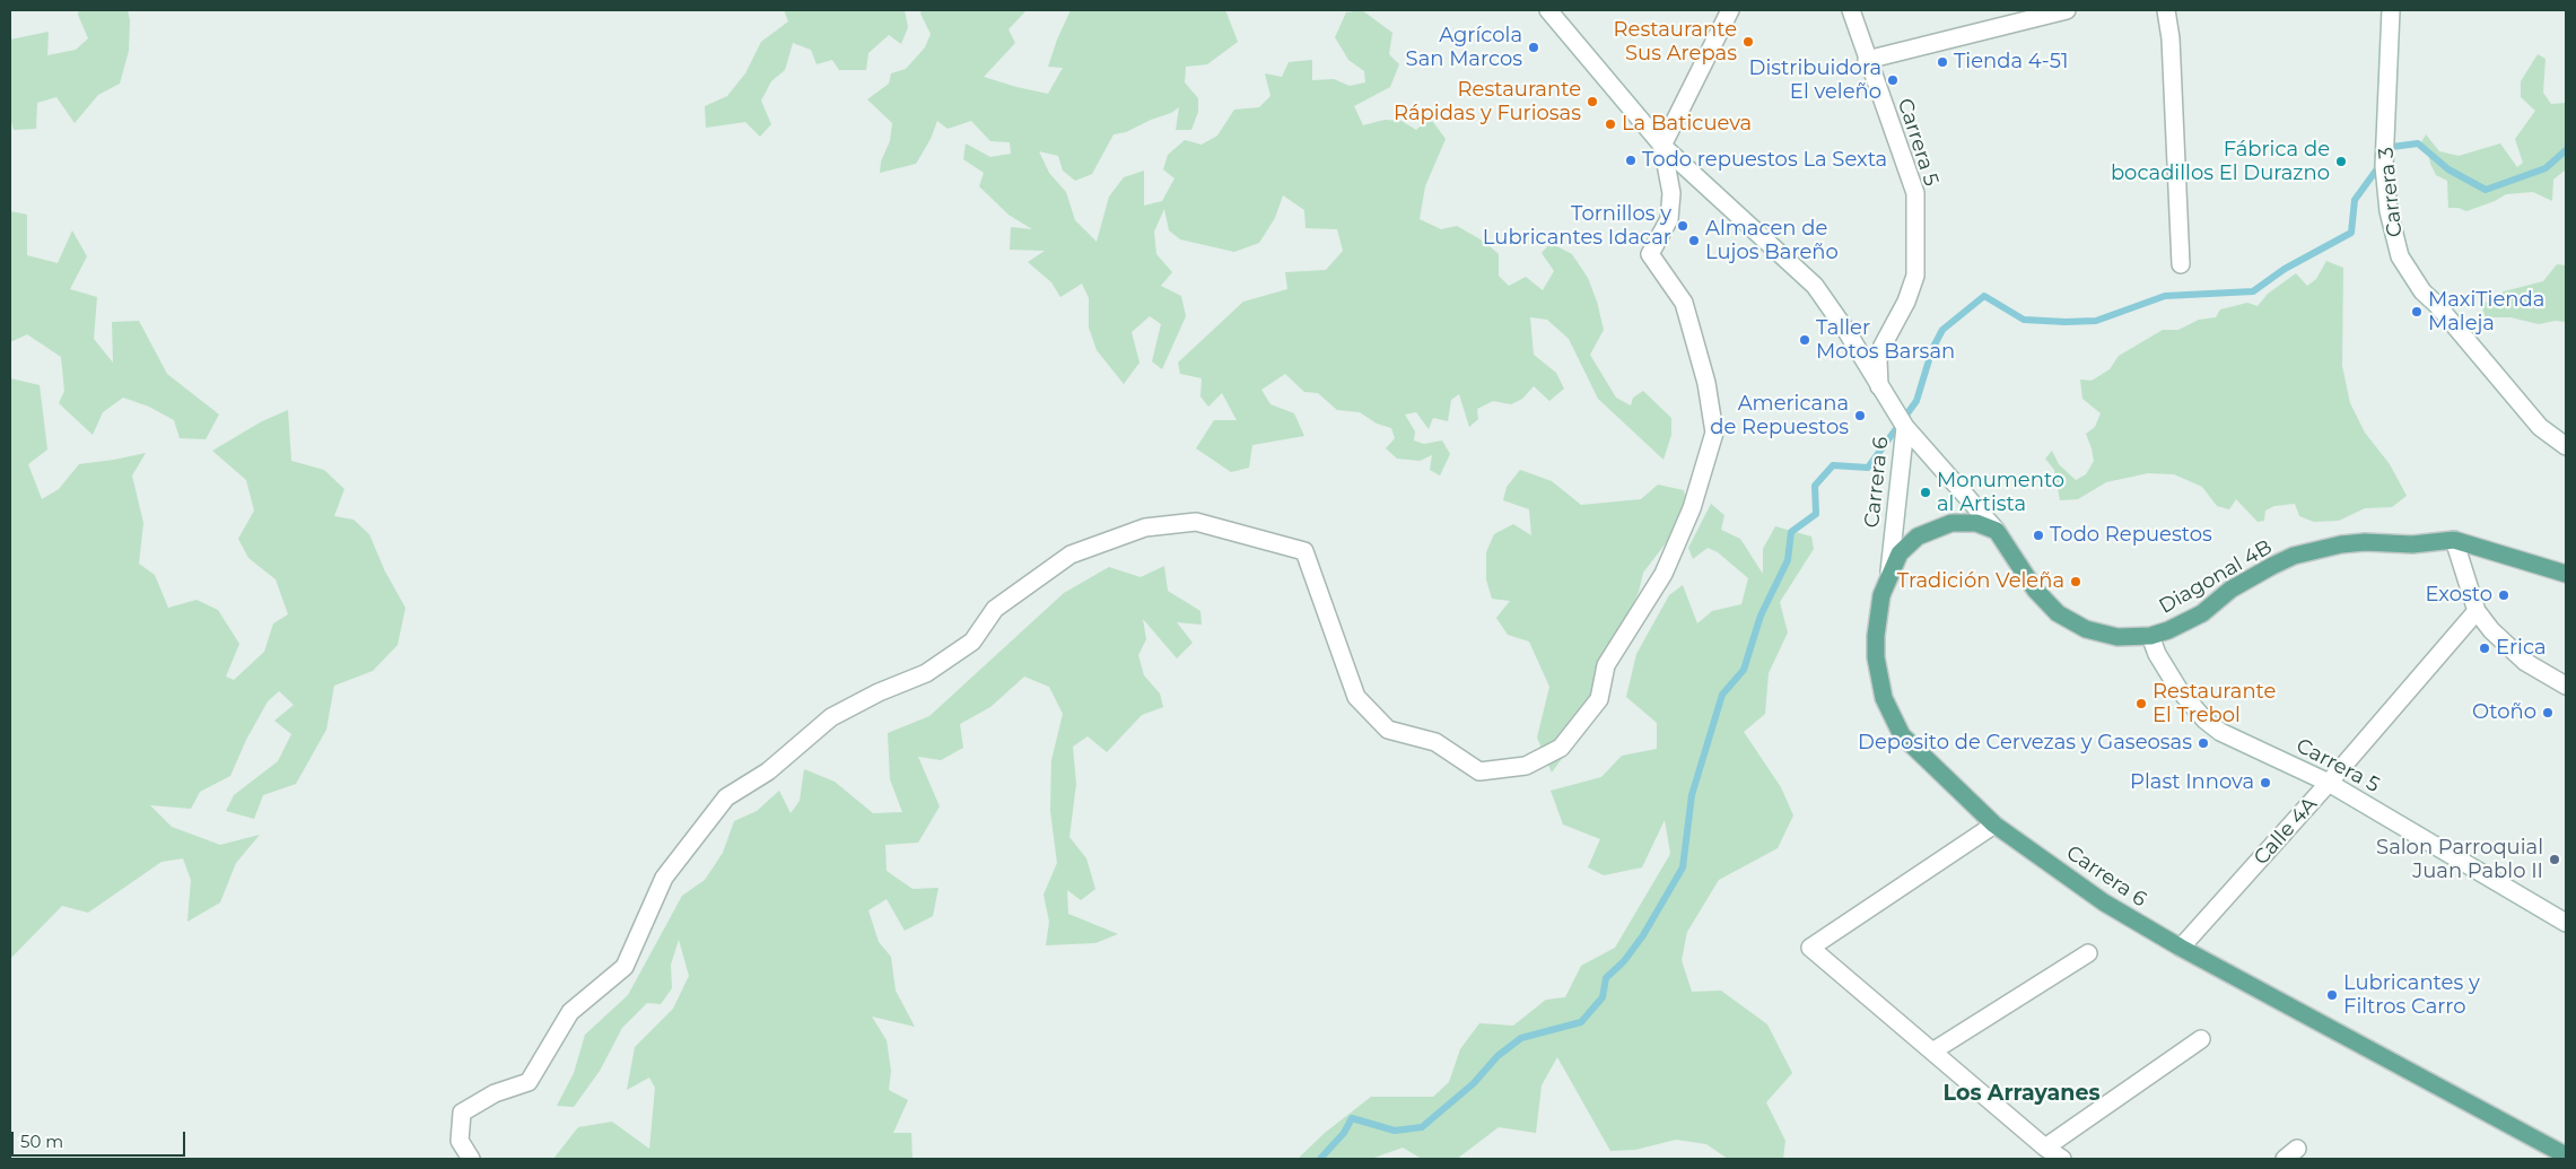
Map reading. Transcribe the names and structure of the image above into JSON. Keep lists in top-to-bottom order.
{
  "streets": {
    "main road": ["Carrera 6", "Diagonal 4B"],
    "street": ["Carrera 5", "Carrera 3", "Calle 4A"]
  },
  "crossings": [
    ["Carrera 5", "Carrera 6"],
    ["Carrera 5", "Diagonal 4B"],
    ["Carrera 5", "Calle 4A"],
    ["Carrera 6", "Calle 4A"]
  ],
  "districts": ["Los Arrayanes"],
  "places": [
    "Restaurante Sus Arepas",
    "Agrícola San Marcos",
    "Tienda 4-51",
    "Distribuidora El veleño",
    "Restaurante Rápidas y Furiosas",
    "La Baticueva",
    "Todo repuestos La Sexta",
    "Fábrica de bocadillos El Durazno",
    "Tornillos y Lubricantes Idacar",
    "Almacen de Lujos Bareño",
    "MaxiTienda Maleja",
    "Taller Motos Barsan",
    "Americana de Repuestos",
    "Monumento al Artista",
    "Todo Repuestos",
    "Tradición Veleña",
    "Exosto",
    "Erica",
    "Restaurante El Trebol",
    "Otoño",
    "Deposito de Cervezas y Gaseosas",
    "Plast Innova",
    "Salon Parroquial Juan Pablo II",
    "Lubricantes y Filtros Carro"
  ],
  "scale_bar": "50 m"
}
